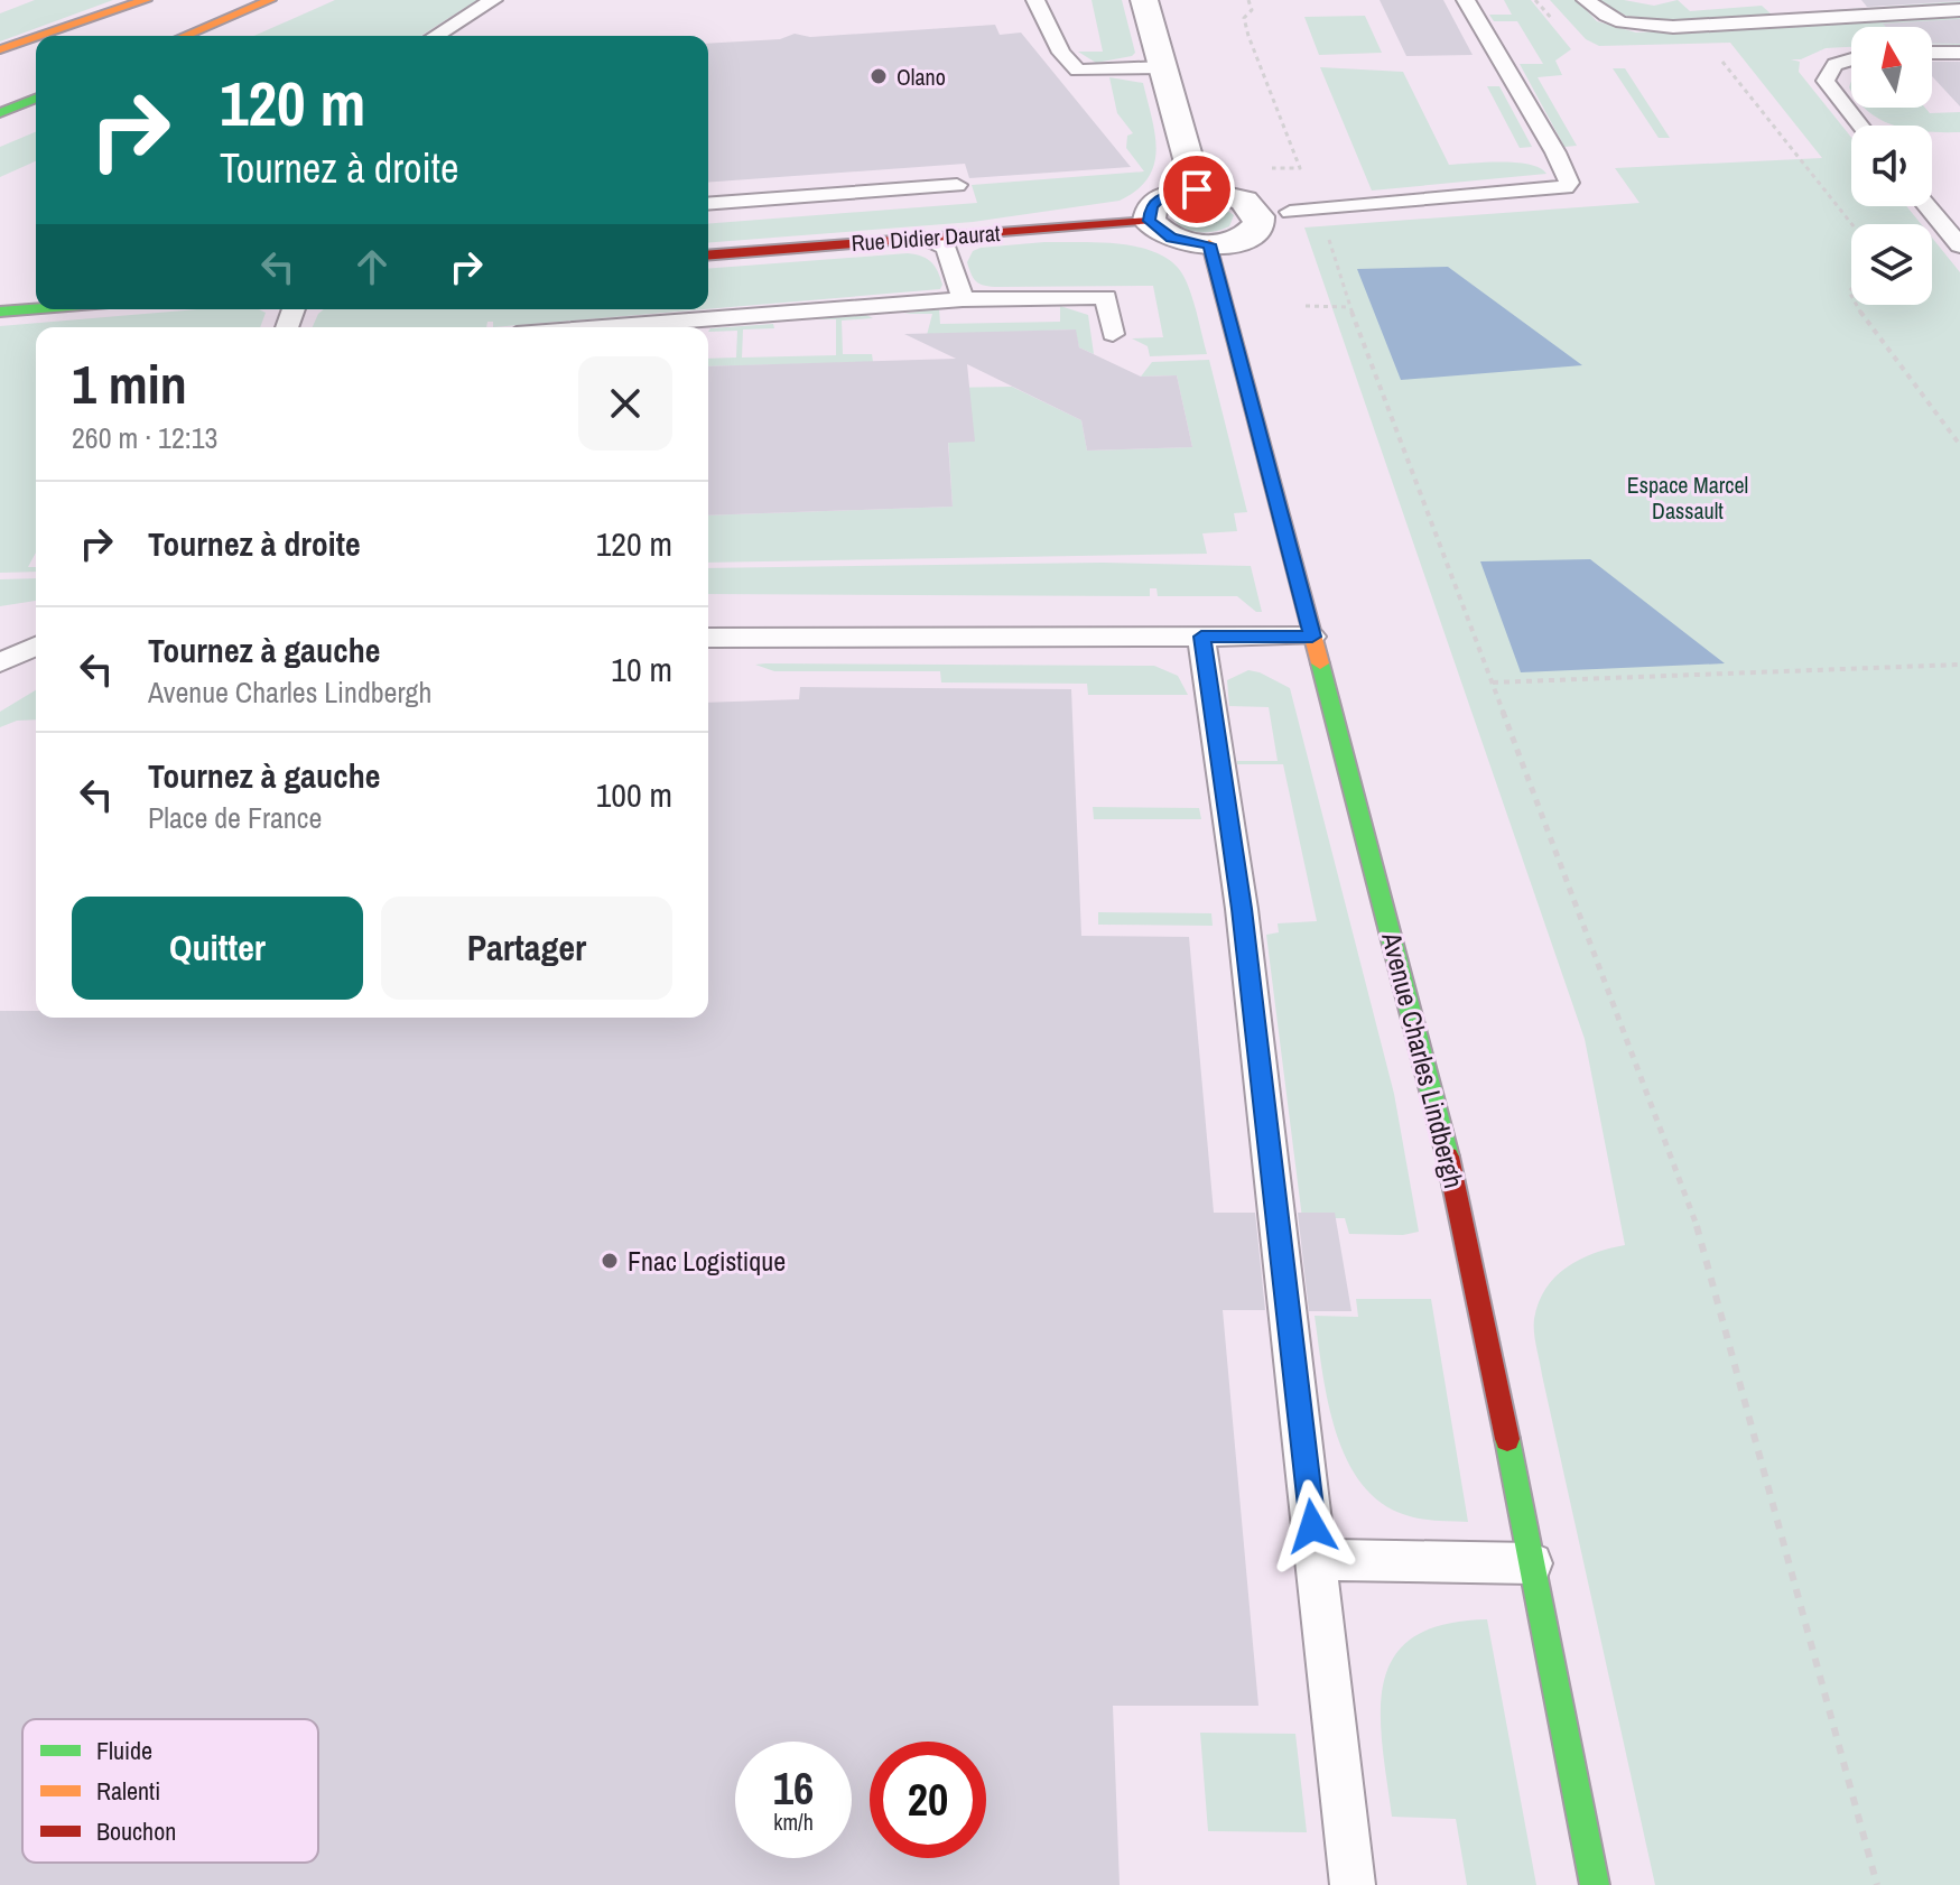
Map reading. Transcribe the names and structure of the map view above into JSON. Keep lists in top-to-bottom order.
{
  "streets": {
    "main road": ["Rue Didier Daurat", "Avenue Charles Lindbergh"]
  },
  "parks": ["Espace Marcel Dassault"],
  "places": ["Olano", "Fnac Logistique"],
  "legend": ["Fluide", "Ralenti", "Bouchon"],
  "north": "top",
  "page": {
    "turn": ["120 m", "Tournez à droite"],
    "heading": ["1 min", "260 m · 12:13"],
    "list": [
      {
        "name": "Tournez à droite",
        "value": "120 m"
      },
      {
        "name": "Tournez à gauche",
        "note": "Avenue Charles Lindbergh",
        "value": "10 m"
      },
      {
        "name": "Tournez à gauche",
        "note": "Place de France",
        "value": "100 m"
      }
    ],
    "buttons": ["Quitter", "Partager"],
    "speed": "16 km/h",
    "limit": "20"
  }
}
